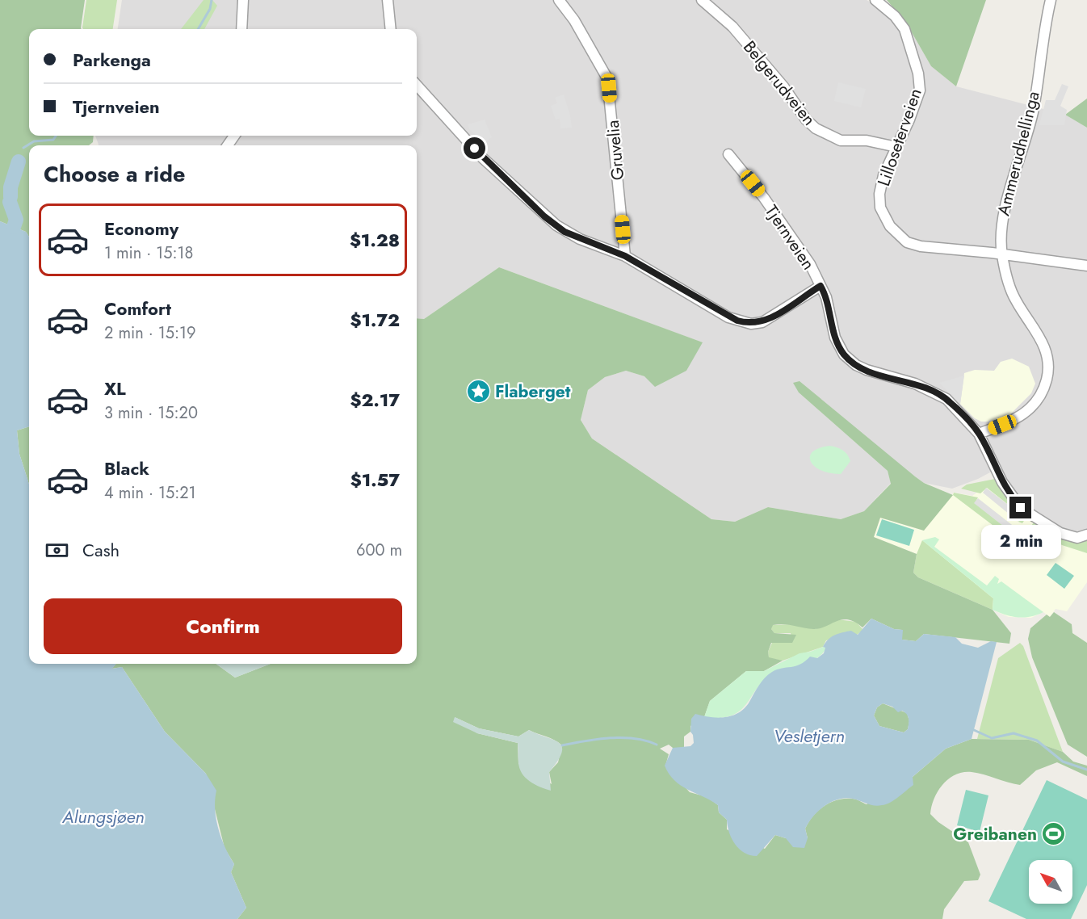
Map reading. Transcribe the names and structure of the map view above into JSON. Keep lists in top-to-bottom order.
{
  "streets": {
    "street": [
      "Belgerudveien",
      "Lilloseterveien",
      "Gruvelia",
      "Ammerudhellinga",
      "Tjernveien"
    ]
  },
  "crossings": [
    ["Belgerudveien", "Lilloseterveien"],
    ["Lilloseterveien", "Ammerudhellinga"],
    ["Ammerudhellinga", "Tjernveien"]
  ],
  "water": ["Vesletjern", "Alungsjøen"],
  "places": {
    "place": ["Flaberget"],
    "sports": ["Greibanen"]
  },
  "north": "top left",
  "page": {
    "banner": ["Parkenga", "Tjernveien"],
    "heading": "Choose a ride",
    "list": [
      {
        "name": "Economy",
        "note": "1 min · 15:18",
        "value": "$1.28"
      },
      {
        "name": "Comfort",
        "note": "2 min · 15:19",
        "value": "$1.72"
      },
      {
        "name": "XL",
        "note": "3 min · 15:20",
        "value": "$2.17"
      },
      {
        "name": "Black",
        "note": "4 min · 15:21",
        "value": "$1.57"
      }
    ],
    "pay": ["Cash", "600 m"],
    "bubble": "2 min",
    "buttons": "Confirm"
  }
}
